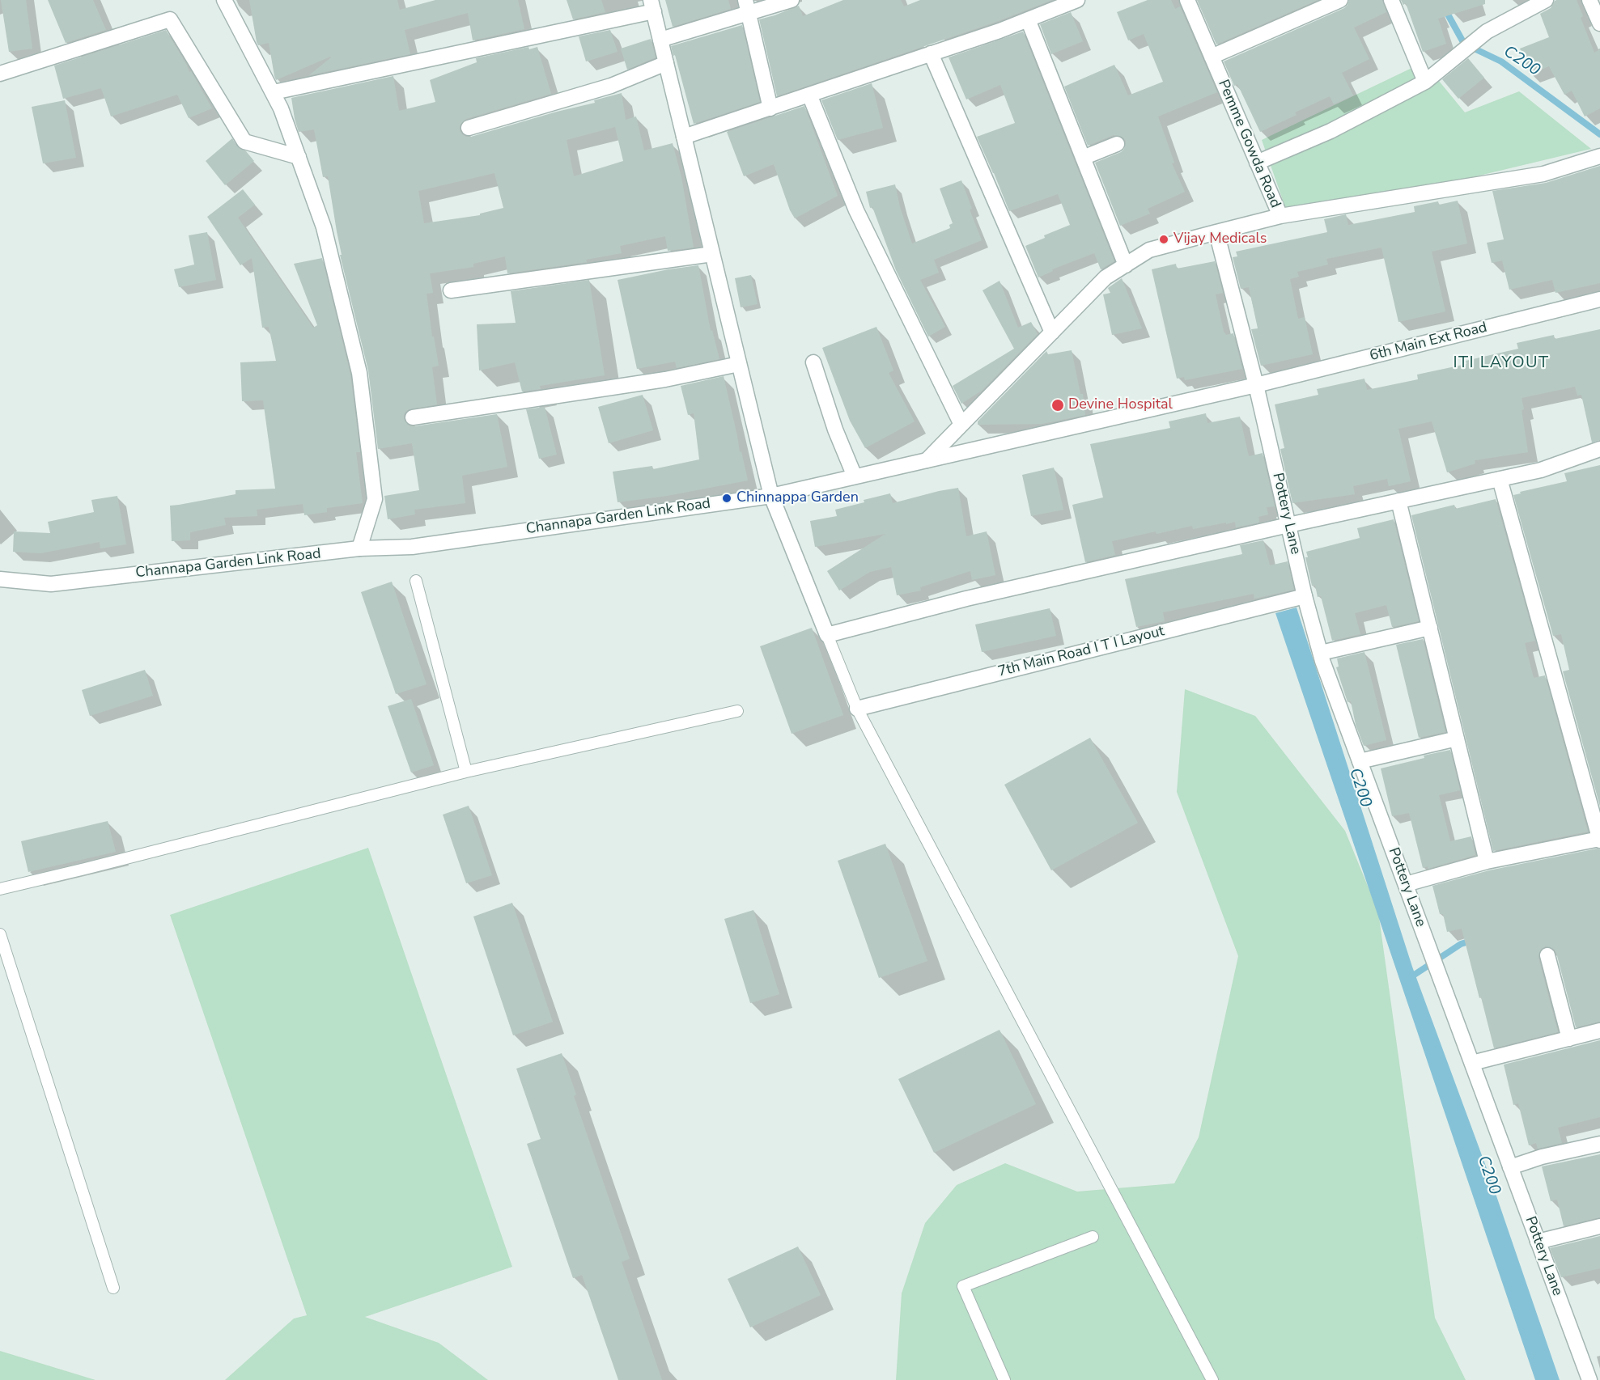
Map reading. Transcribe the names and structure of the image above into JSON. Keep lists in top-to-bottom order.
{
  "streets": {
    "street": [
      "Pemme Gowda Road",
      "6th Main Ext Road",
      "Pottery Lane",
      "Channapa Garden Link Road",
      "7th Main Road I T I Layout"
    ]
  },
  "crossings": [
    ["Pemme Gowda Road", "Channapa Garden Link Road"],
    ["6th Main Ext Road", "Pottery Lane"],
    ["6th Main Ext Road", "Channapa Garden Link Road"],
    ["Pottery Lane", "Channapa Garden Link Road"],
    ["Pottery Lane", "7th Main Road I T I Layout"]
  ],
  "districts": ["ITI LAYOUT"],
  "water": ["C200"],
  "places": ["Vijay Medicals", "Devine Hospital", "Chinnappa Garden"]
}
